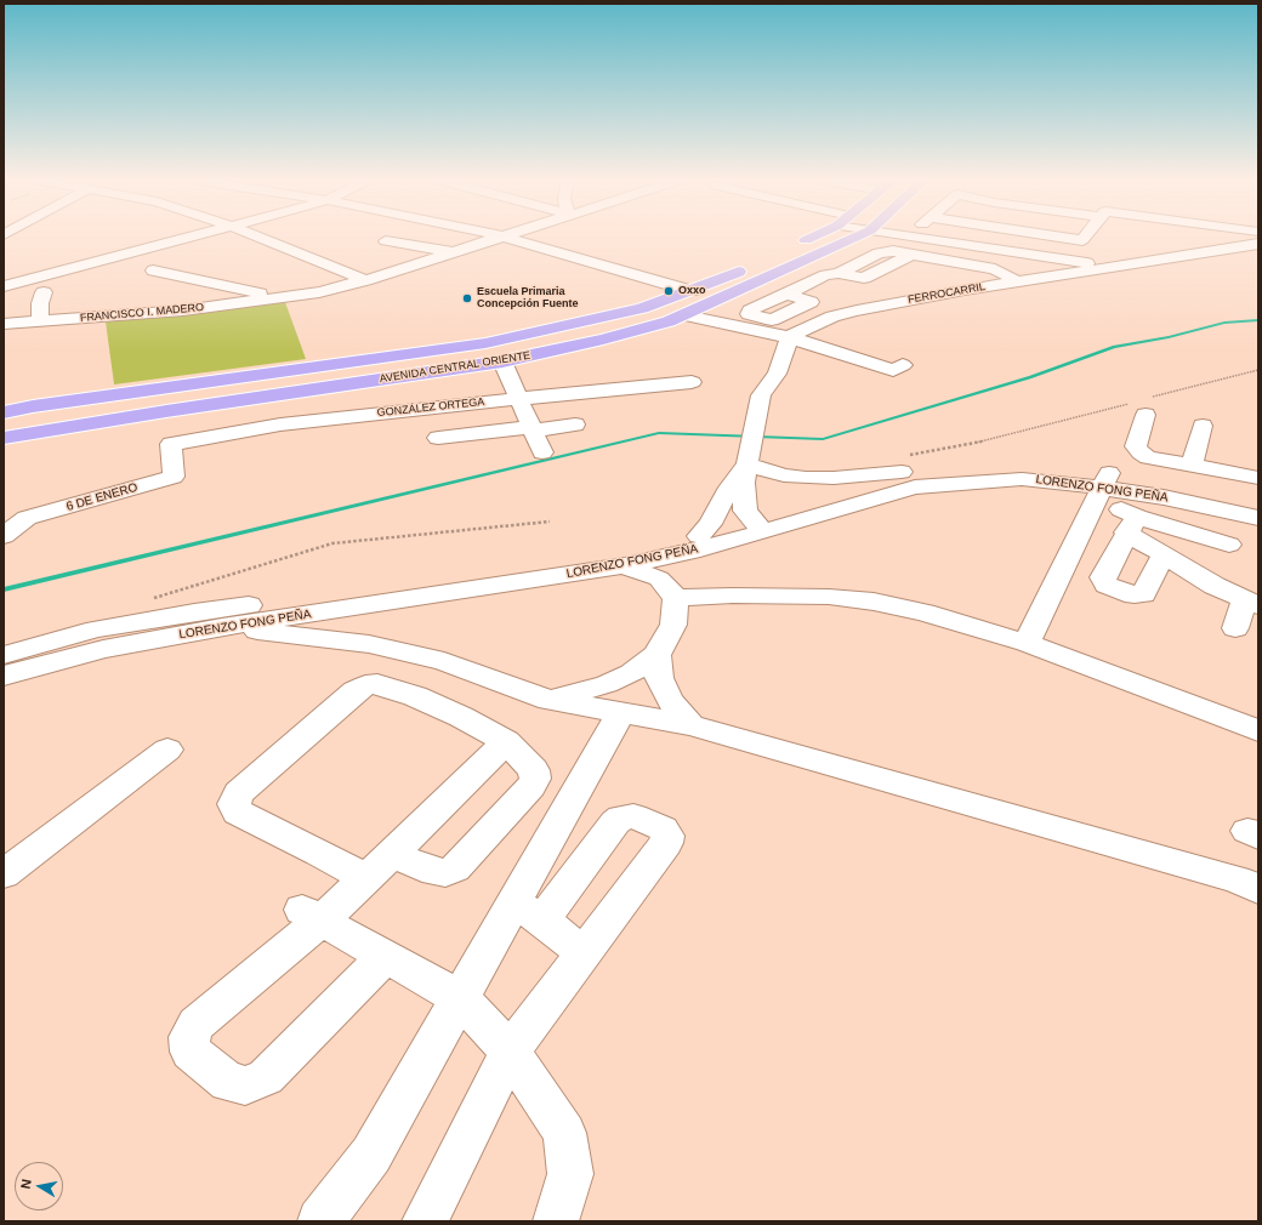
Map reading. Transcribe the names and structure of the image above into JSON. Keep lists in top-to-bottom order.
{
  "streets": {
    "main road": ["AVENIDA CENTRAL ORIENTE"],
    "street": [
      "FERROCARRIL",
      "FRANCISCO I. MADERO",
      "GONZÁLEZ ORTEGA",
      "LORENZO FONG PEÑA",
      "6 DE ENERO"
    ]
  },
  "crossings": [
    ["GONZÁLEZ ORTEGA", "6 DE ENERO"]
  ],
  "places": ["Oxxo", "Escuela Primaria Concepción Fuente"],
  "north": "left"
}
